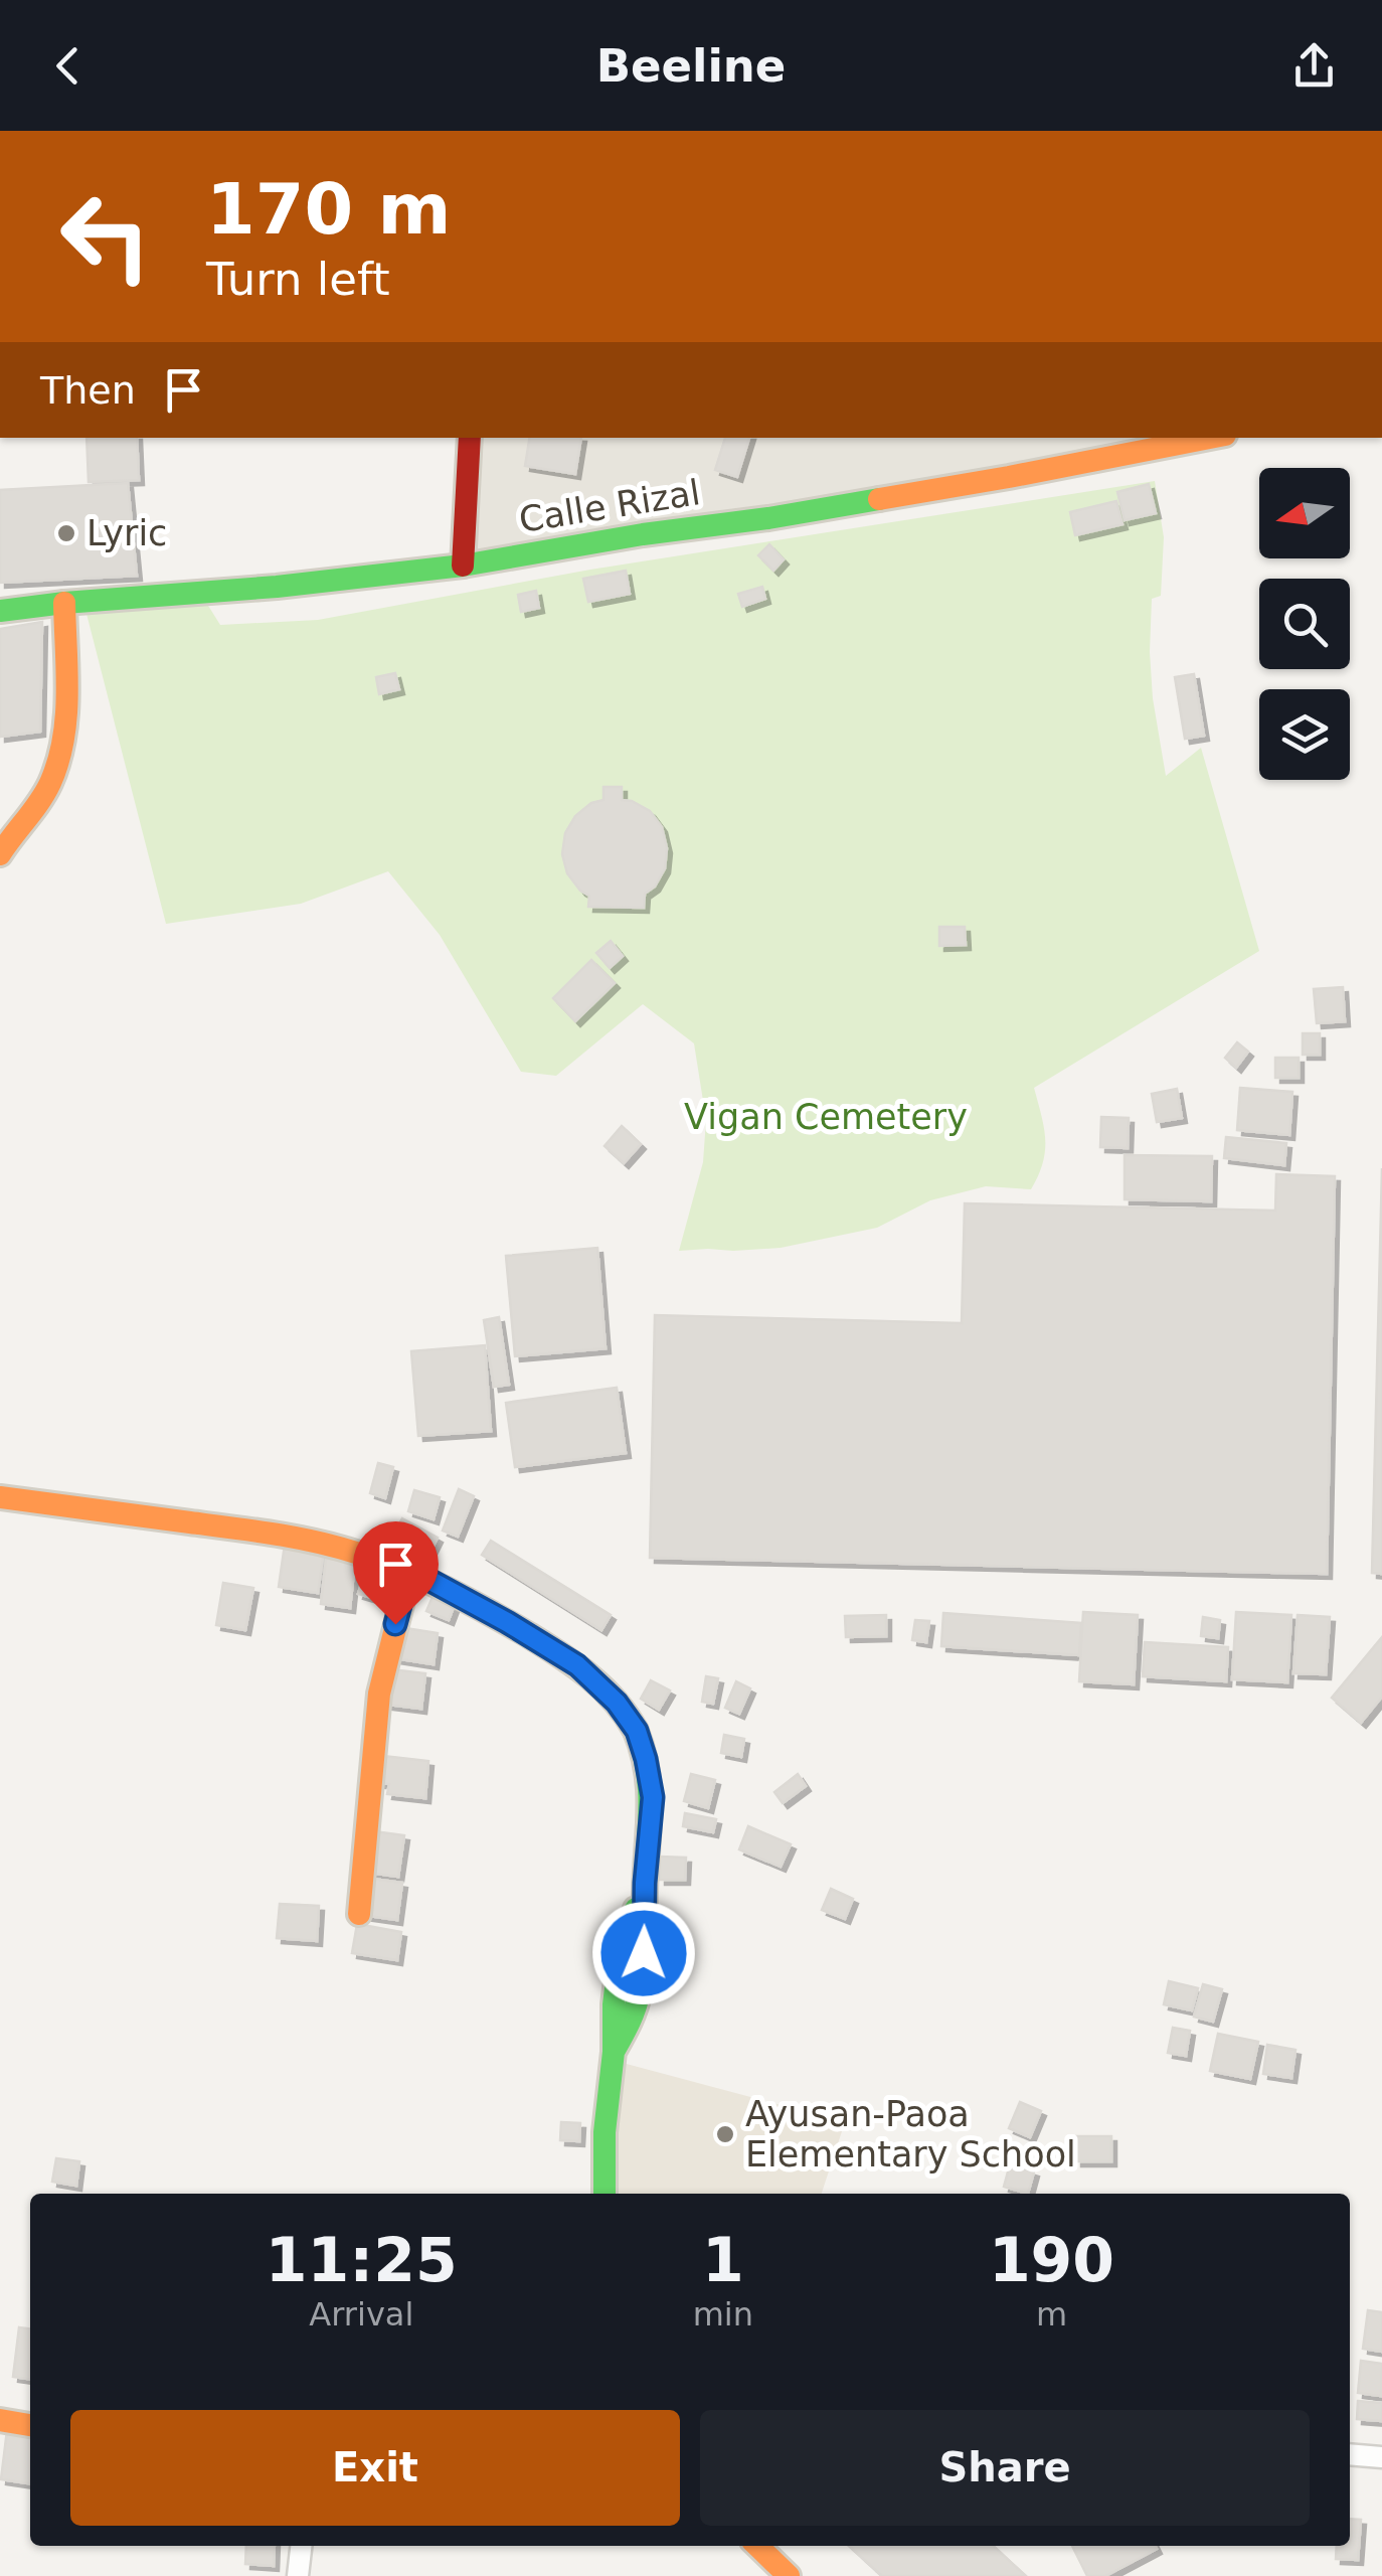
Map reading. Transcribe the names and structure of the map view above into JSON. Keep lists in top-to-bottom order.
{
  "streets": {
    "street": ["Calle Rizal"]
  },
  "parks": ["Vigan Cemetery"],
  "places": ["Lyric", "Ayusan-Paoa Elementary School"],
  "north": "left",
  "page": {
    "header": "Beeline",
    "turn": ["170 m", "Turn left"],
    "then": "Then",
    "eta": [
      "11:25",
      "Arrival",
      "1",
      "min",
      "190",
      "m"
    ],
    "buttons": ["Exit", "Share"]
  }
}
